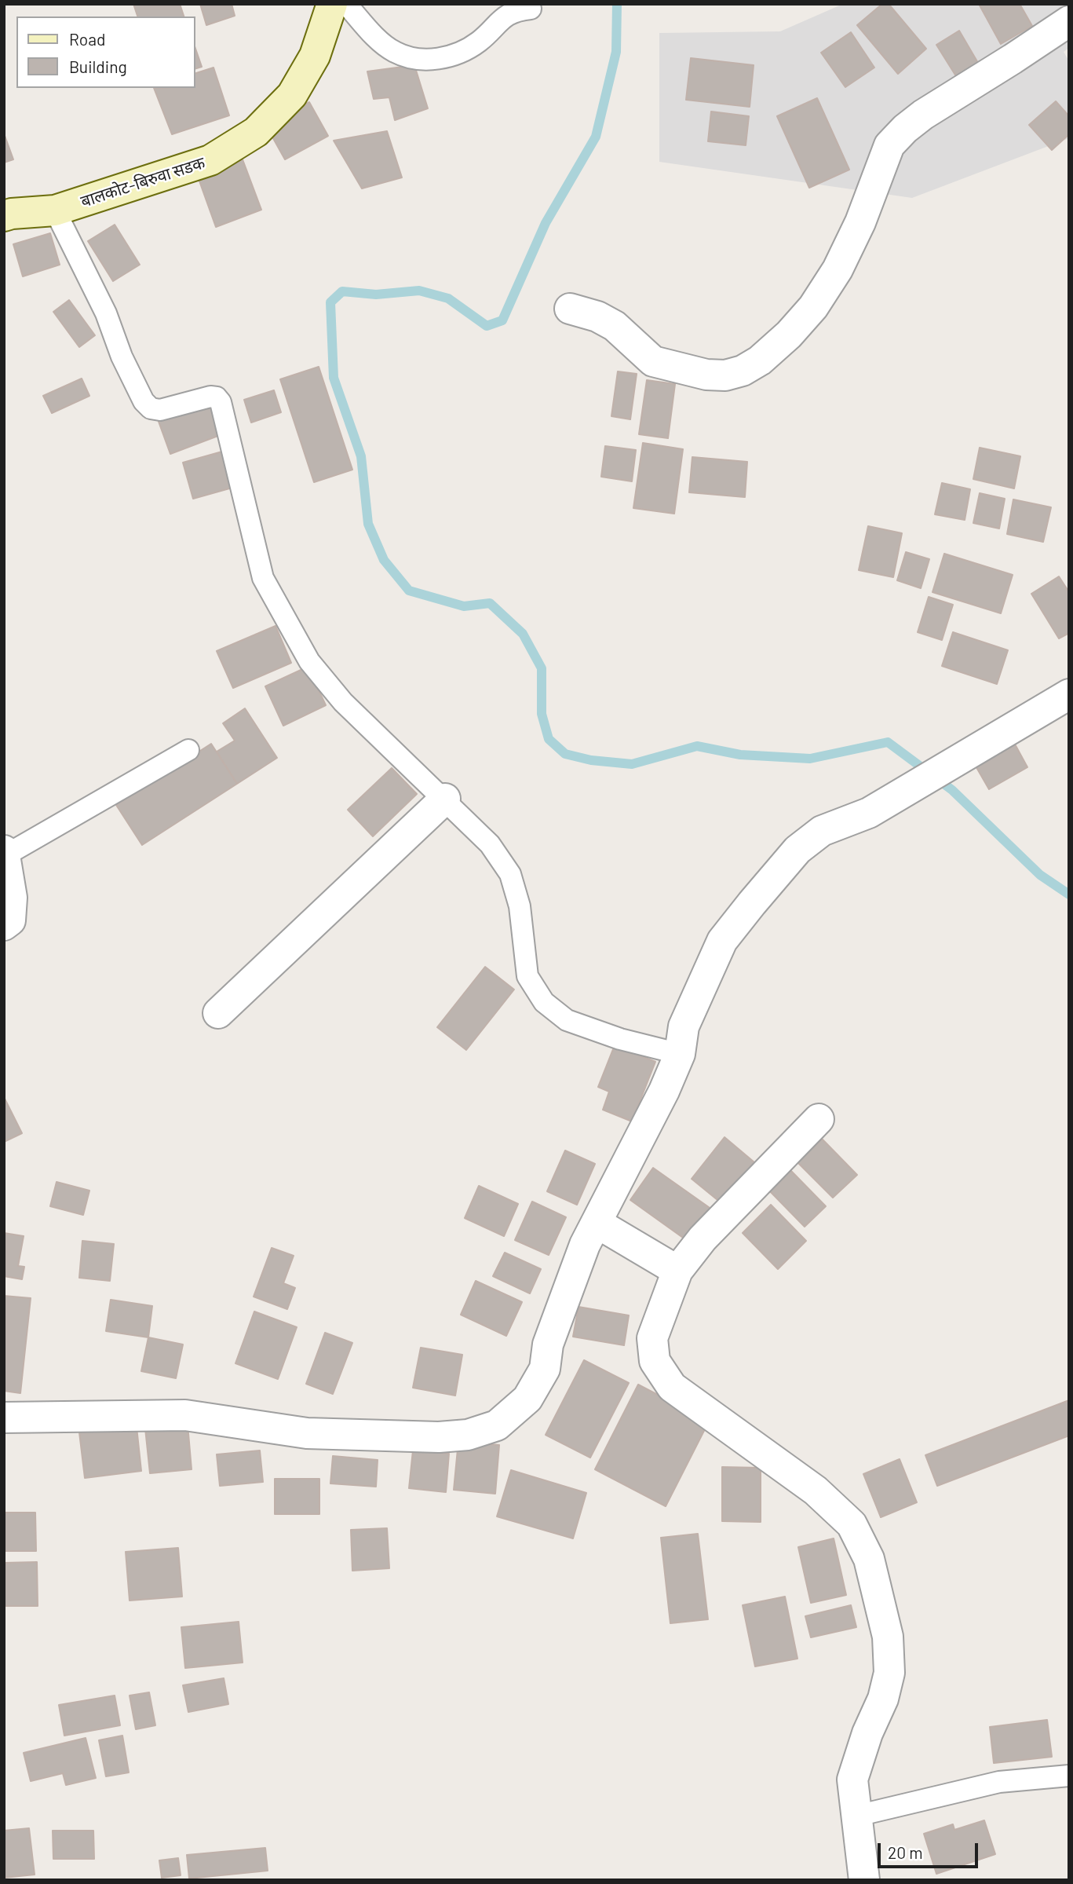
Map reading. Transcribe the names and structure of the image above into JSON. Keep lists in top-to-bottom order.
{
  "streets": {
    "main road": ["बालकोट-बिरुवा सडक"]
  },
  "legend": ["Road", "Building"],
  "scale_bar": "20 m"
}
